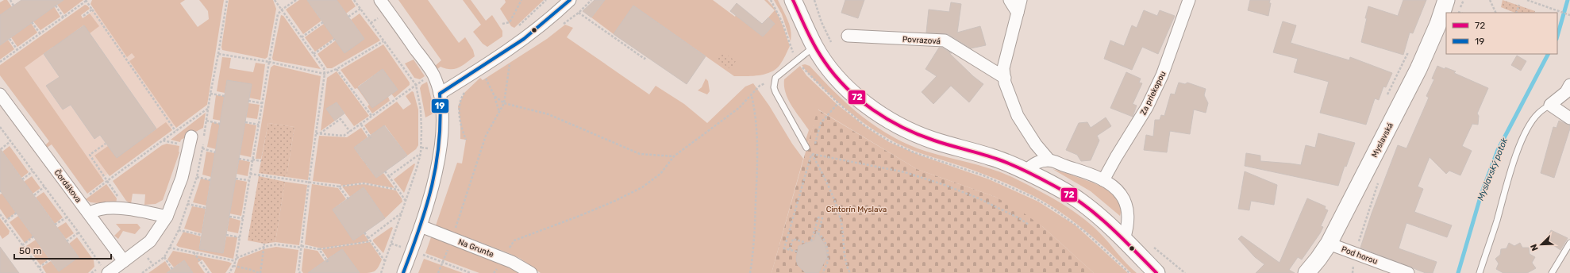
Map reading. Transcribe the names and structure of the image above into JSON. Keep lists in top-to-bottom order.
{
  "streets": {
    "street": [
      "Povrazová",
      "Za priekopou",
      "Myslavská",
      "Čordákova",
      "Na Grunte",
      "Pod horou"
    ]
  },
  "crossings": [
    ["Myslavská", "Pod horou"]
  ],
  "water": ["Myslavský potok"],
  "parks": ["Cintorín Myslava"],
  "lines": ["transit line 72", "transit line 19"],
  "legend": ["72", "19"],
  "scale_bar": "50 m",
  "north": "bottom left"
}
